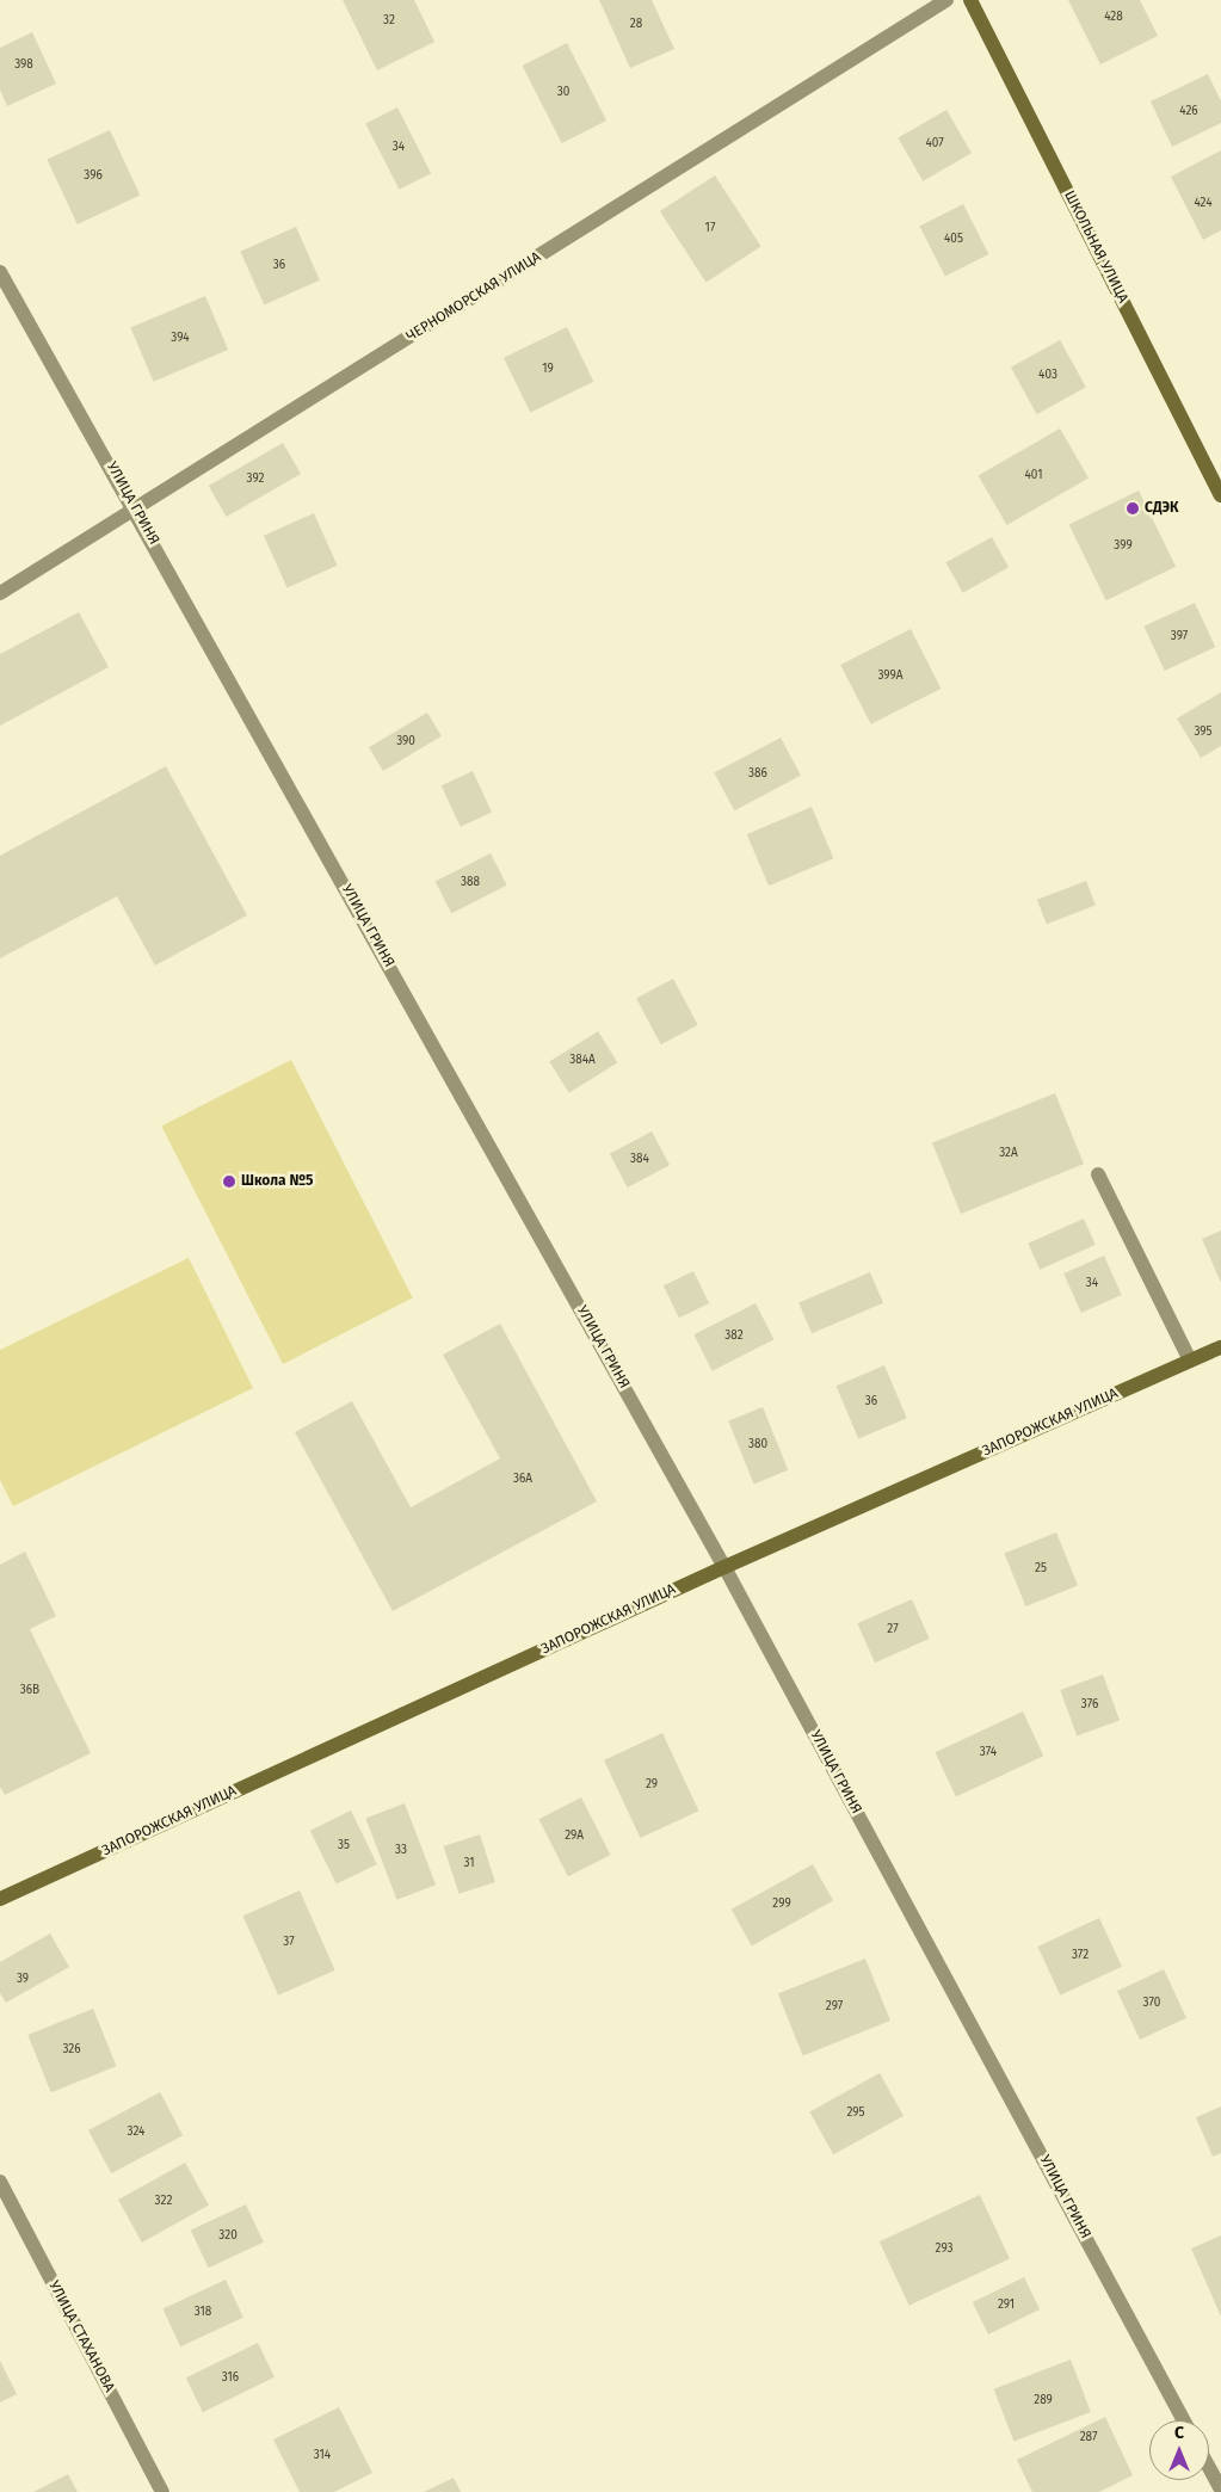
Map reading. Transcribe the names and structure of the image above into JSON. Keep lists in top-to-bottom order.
{
  "streets": {
    "street": [
      "ШКОЛЬНАЯ УЛИЦА",
      "ЧЕРНОМОРСКАЯ УЛИЦА",
      "УЛИЦА ГРИНЯ",
      "ЗАПОРОЖСКАЯ УЛИЦА",
      "УЛИЦА СТАХАНОВА"
    ]
  },
  "crossings": [
    ["ЧЕРНОМОРСКАЯ УЛИЦА", "УЛИЦА ГРИНЯ"],
    ["УЛИЦА ГРИНЯ", "ЗАПОРОЖСКАЯ УЛИЦА"]
  ],
  "places": ["СДЭК", "Школа №5"],
  "house_numbers": [
    "428",
    "32",
    "28",
    "398",
    "30",
    "426",
    "407",
    "34",
    "396",
    "424",
    "17",
    "405",
    "36",
    "394",
    "19",
    "403",
    "401",
    "392",
    "399",
    "397",
    "399А",
    "395",
    "390",
    "386",
    "388",
    "384А",
    "32А",
    "384",
    "34",
    "382",
    "36",
    "380",
    "36А",
    "25",
    "27",
    "36В",
    "376",
    "374",
    "29",
    "29А",
    "35",
    "33",
    "31",
    "299",
    "37",
    "372",
    "39",
    "370",
    "297",
    "326",
    "295",
    "324",
    "322",
    "320",
    "293",
    "291",
    "318",
    "316",
    "289",
    "287",
    "314"
  ],
  "north": "top"
}
